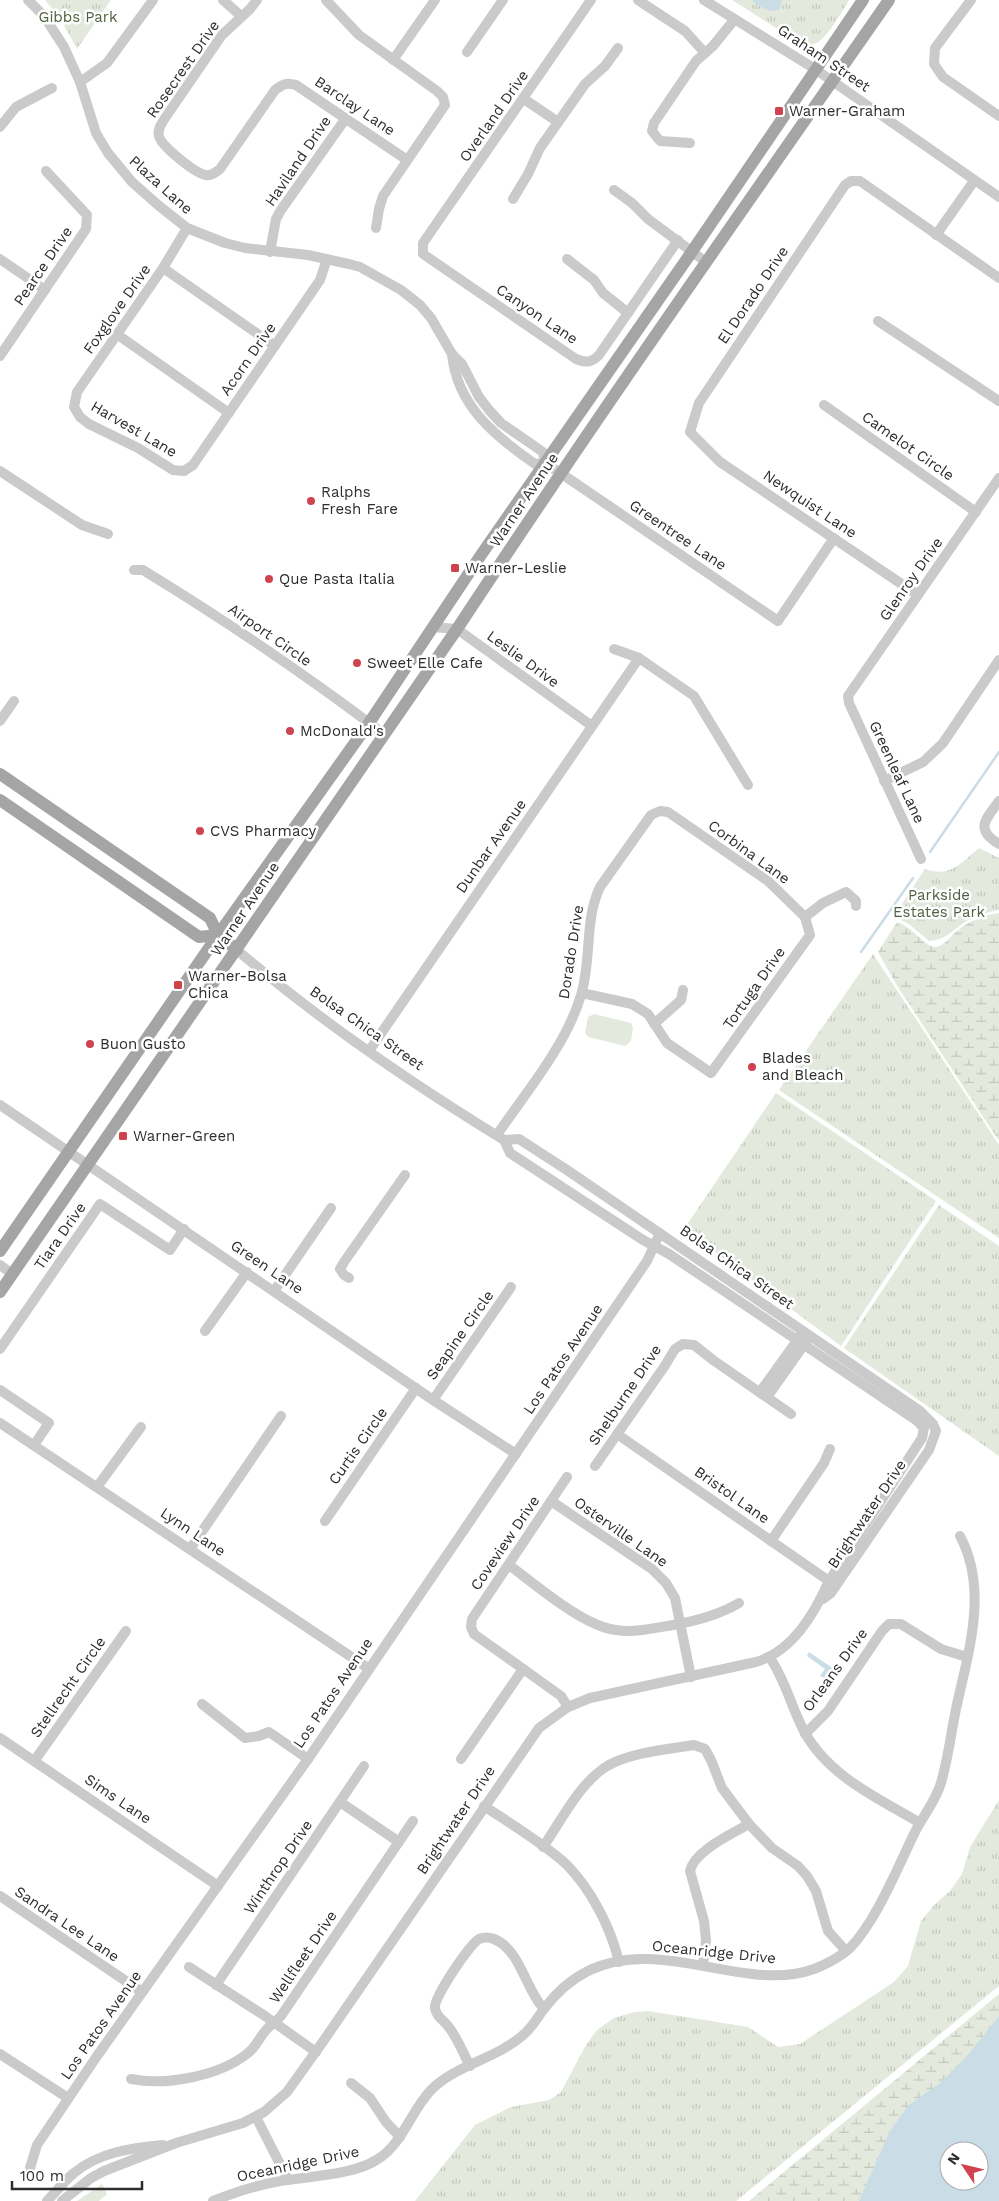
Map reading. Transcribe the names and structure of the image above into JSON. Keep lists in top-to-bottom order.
{
  "streets": {
    "main road": ["Warner Avenue", "Bolsa Chica Street"],
    "street": [
      "Graham Street",
      "Rosecrest Drive",
      "Barclay Lane",
      "Overland Drive",
      "Haviland Drive",
      "Plaza Lane",
      "Pearce Drive",
      "El Dorado Drive",
      "Foxglove Drive",
      "Canyon Lane",
      "Acorn Drive",
      "Harvest Lane",
      "Camelot Circle",
      "Newquist Lane",
      "Greentree Lane",
      "Glenroy Drive",
      "Airport Circle",
      "Leslie Drive",
      "Greenleaf Lane",
      "Dunbar Avenue",
      "Corbina Lane",
      "Dorado Drive",
      "Tortuga Drive",
      "Tiara Drive",
      "Green Lane",
      "Seapine Circle",
      "Los Patos Avenue",
      "Shelburne Drive",
      "Curtis Circle",
      "Bristol Lane",
      "Brightwater Drive",
      "Lynn Lane",
      "Osterville Lane",
      "Coveview Drive",
      "Orleans Drive",
      "Stellrecht Circle",
      "Sims Lane",
      "Winthrop Drive",
      "Sandra Lee Lane",
      "Oceanridge Drive",
      "Wellfleet Drive"
    ]
  },
  "crossings": [
    ["Graham Street", "Warner Avenue"],
    ["Rosecrest Drive", "Barclay Lane"],
    ["Barclay Lane", "Haviland Drive"],
    ["Overland Drive", "Canyon Lane"],
    ["Haviland Drive", "Plaza Lane"],
    ["Plaza Lane", "Foxglove Drive"],
    ["Plaza Lane", "Acorn Drive"],
    ["Plaza Lane", "Warner Avenue"],
    ["Plaza Lane", "Greentree Lane"],
    ["El Dorado Drive", "Newquist Lane"],
    ["Foxglove Drive", "Harvest Lane"],
    ["Acorn Drive", "Harvest Lane"],
    ["Camelot Circle", "Glenroy Drive"],
    ["Warner Avenue", "Greentree Lane"],
    ["Warner Avenue", "Airport Circle"],
    ["Warner Avenue", "Leslie Drive"],
    ["Warner Avenue", "Bolsa Chica Street"],
    ["Warner Avenue", "Green Lane"],
    ["Newquist Lane", "Greentree Lane"],
    ["Newquist Lane", "Glenroy Drive"],
    ["Glenroy Drive", "Greenleaf Lane"],
    ["Leslie Drive", "Dunbar Avenue"],
    ["Dunbar Avenue", "Bolsa Chica Street"],
    ["Corbina Lane", "Dorado Drive"],
    ["Corbina Lane", "Tortuga Drive"],
    ["Dorado Drive", "Bolsa Chica Street"],
    ["Bolsa Chica Street", "Los Patos Avenue"],
    ["Bolsa Chica Street", "Brightwater Drive"],
    ["Tiara Drive", "Green Lane"],
    ["Green Lane", "Seapine Circle"],
    ["Green Lane", "Los Patos Avenue"],
    ["Green Lane", "Curtis Circle"],
    ["Los Patos Avenue", "Lynn Lane"],
    ["Los Patos Avenue", "Sims Lane"],
    ["Los Patos Avenue", "Sandra Lee Lane"],
    ["Shelburne Drive", "Bristol Lane"],
    ["Bristol Lane", "Brightwater Drive"],
    ["Brightwater Drive", "Osterville Lane"],
    ["Osterville Lane", "Coveview Drive"],
    ["Orleans Drive", "Oceanridge Drive"],
    ["Stellrecht Circle", "Sims Lane"]
  ],
  "parks": ["Gibbs Park", "Parkside Estates Park"],
  "places": {
    "transit": [
      "Warner-Graham",
      "Warner-Leslie",
      "Warner-Bolsa Chica",
      "Warner-Green"
    ],
    "other": [
      "Ralphs Fresh Fare",
      "Que Pasta Italia",
      "Sweet Elle Cafe",
      "McDonald's",
      "CVS Pharmacy",
      "Buon Gusto",
      "Blades and Bleach"
    ]
  },
  "scale_bar": "100 m",
  "north": "top left"
}
